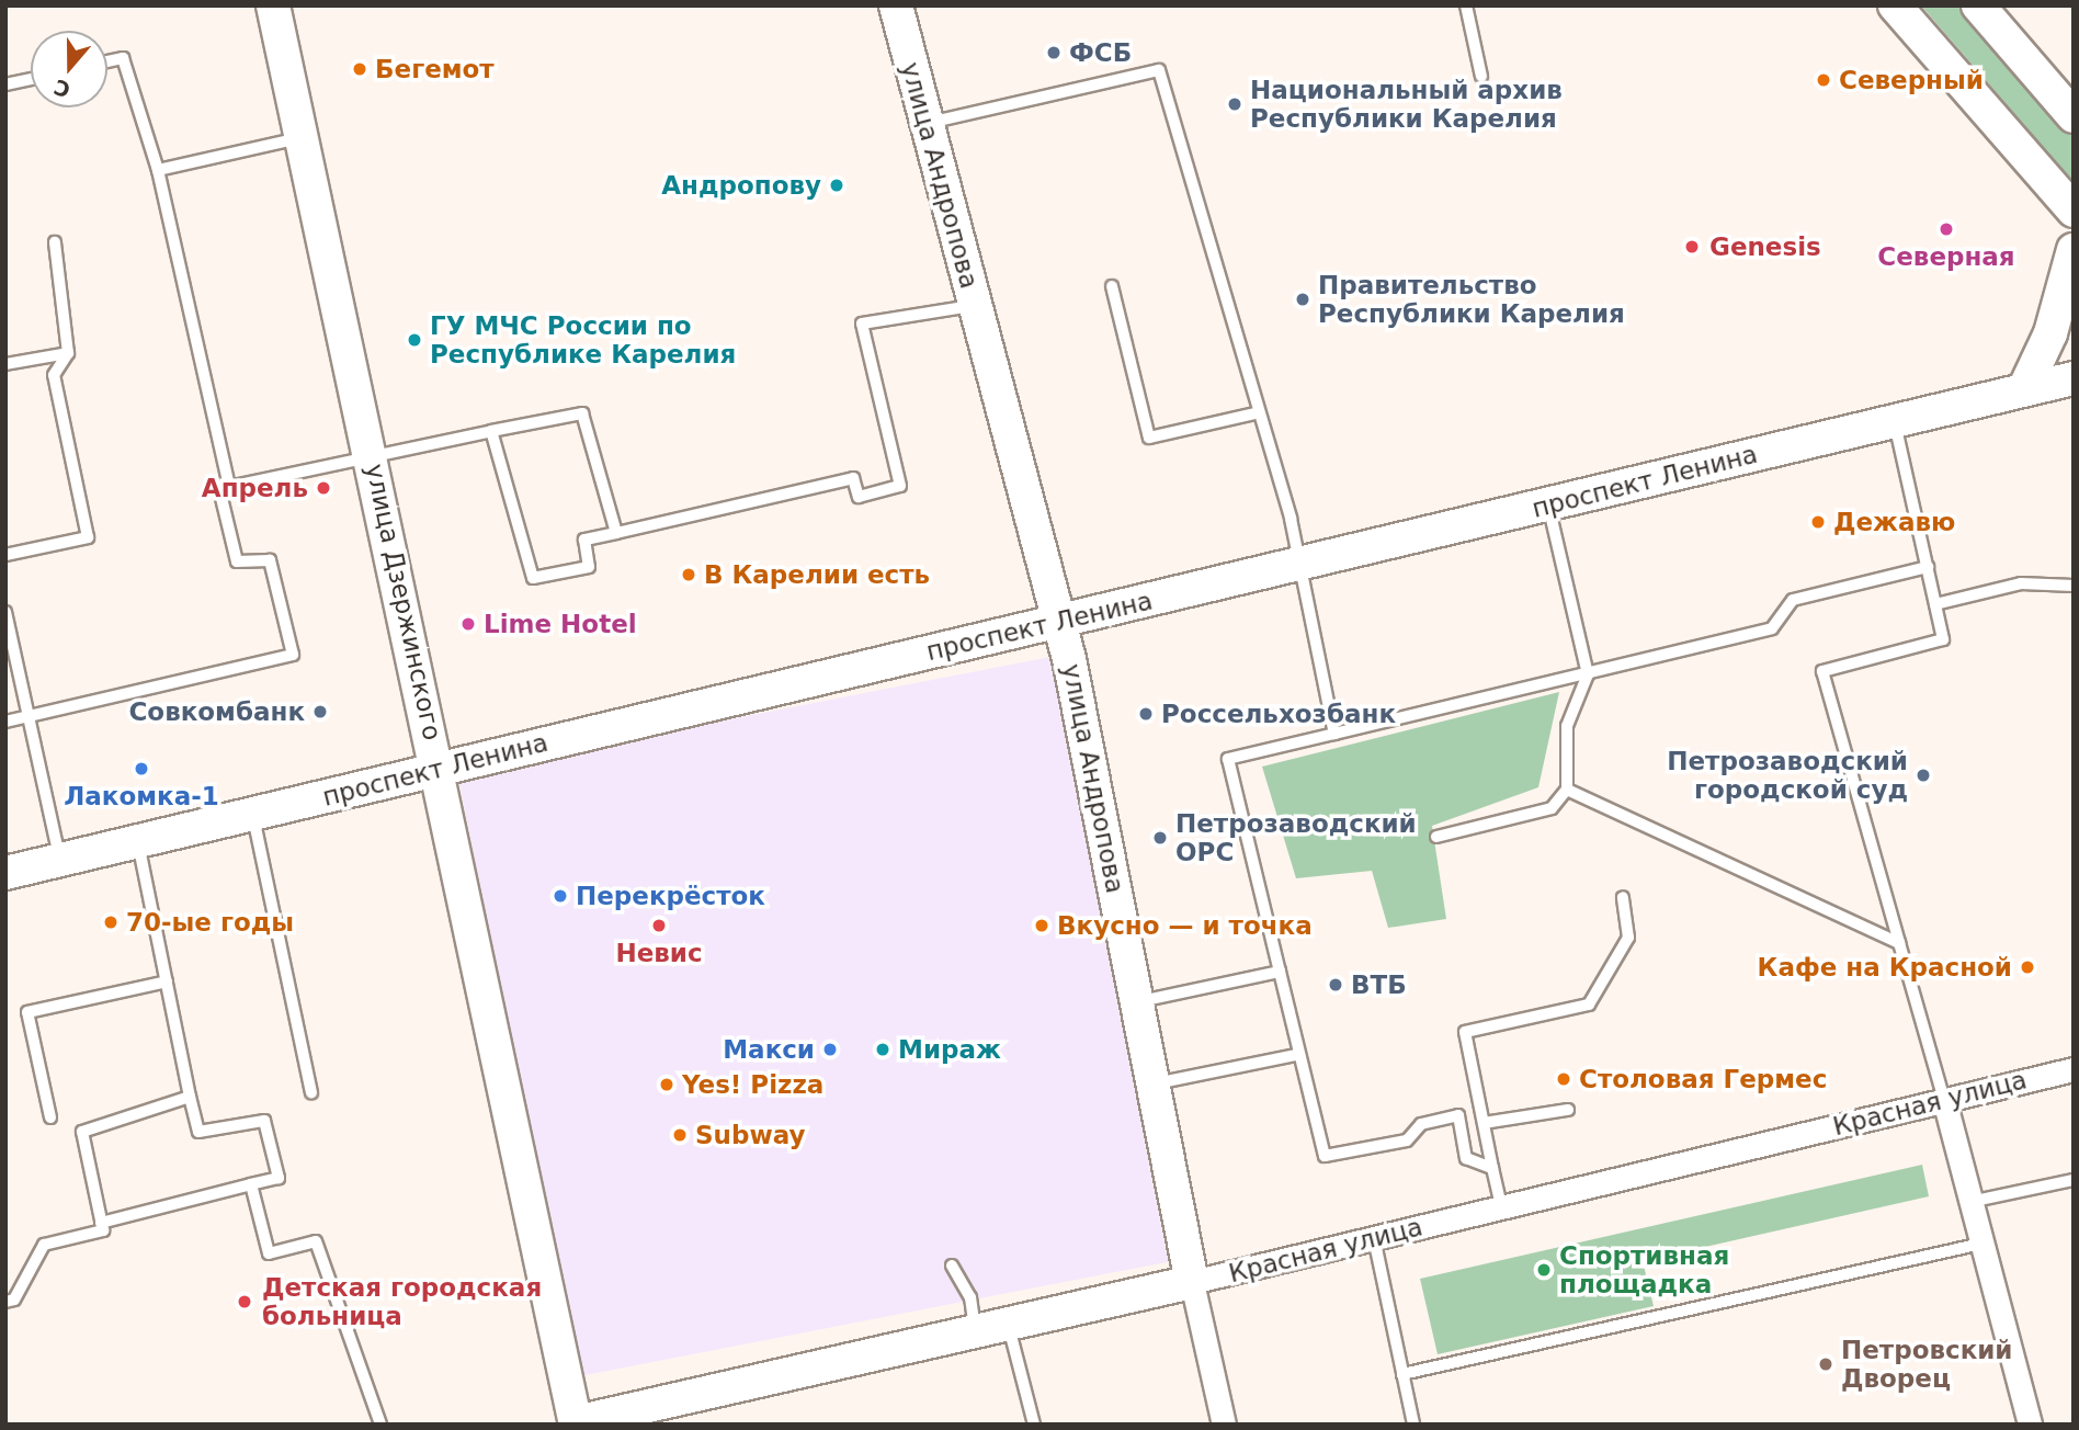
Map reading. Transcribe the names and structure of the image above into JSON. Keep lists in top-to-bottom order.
{
  "streets": {
    "street": [
      "улица Андропова",
      "проспект Ленина",
      "улица Дзержинского",
      "Красная улица"
    ]
  },
  "crossings": [
    ["улица Андропова", "проспект Ленина"],
    ["улица Андропова", "Красная улица"],
    ["проспект Ленина", "улица Дзержинского"],
    ["улица Дзержинского", "Красная улица"]
  ],
  "places": [
    "ФСБ",
    "Бегемот",
    "Северный",
    "Национальный архив Республики Карелия",
    "Андропову",
    "Северная",
    "Genesis",
    "Правительство Республики Карелия",
    "ГУ МЧС России по Республике Карелия",
    "Апрель",
    "Дежавю",
    "В Карелии есть",
    "Lime Hotel",
    "Совкомбанк",
    "Россельхозбанк",
    "Лакомка-1",
    "Петрозаводский городской суд",
    "Петрозаводский ОРС",
    "Перекрёсток",
    "70-ые годы",
    "Невис",
    "Вкусно — и точка",
    "Кафе на Красной",
    "ВТБ",
    "Макси",
    "Мираж",
    "Столовая Гермес",
    "Yes! Pizza",
    "Subway",
    "Спортивная площадка",
    "Детская городская больница",
    "Петровский Дворец"
  ],
  "north": "bottom"
}
